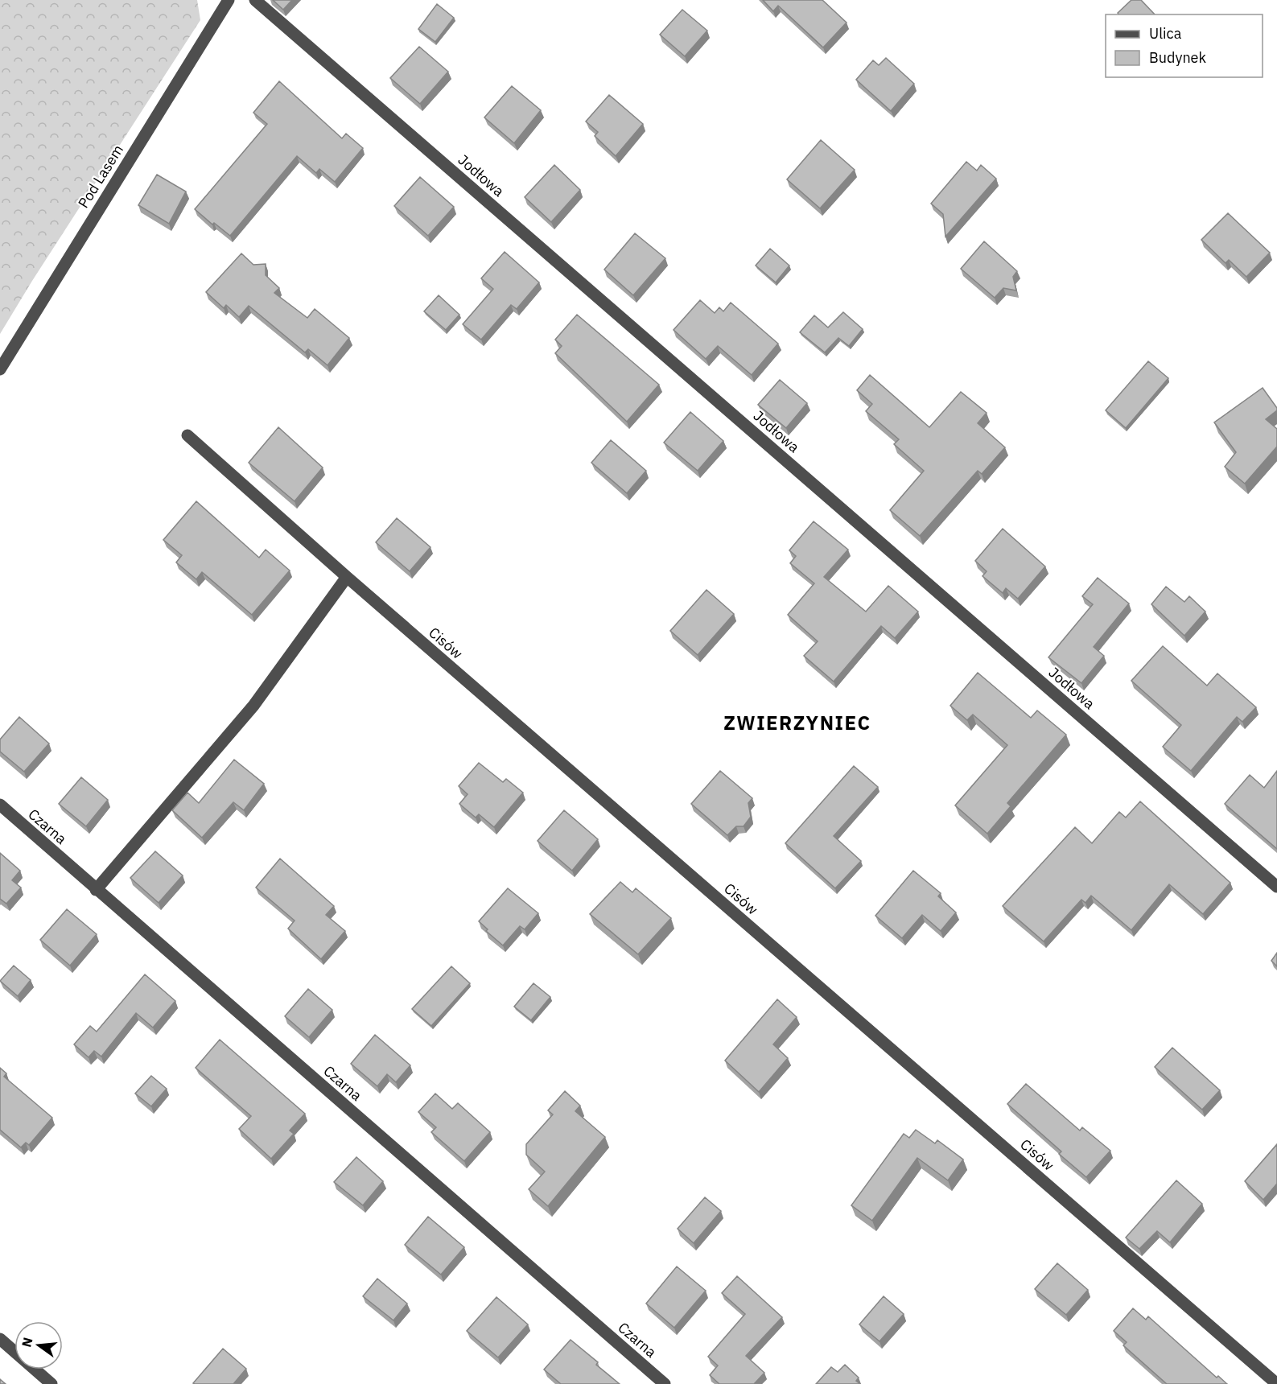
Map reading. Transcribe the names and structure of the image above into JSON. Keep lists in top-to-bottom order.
{
  "streets": {
    "street": [
      "Jodłowa",
      "Pod Lasem",
      "Cisów",
      "Czarna"
    ]
  },
  "districts": ["ZWIERZYNIEC"],
  "legend": ["Ulica", "Budynek"],
  "north": "left"
}
